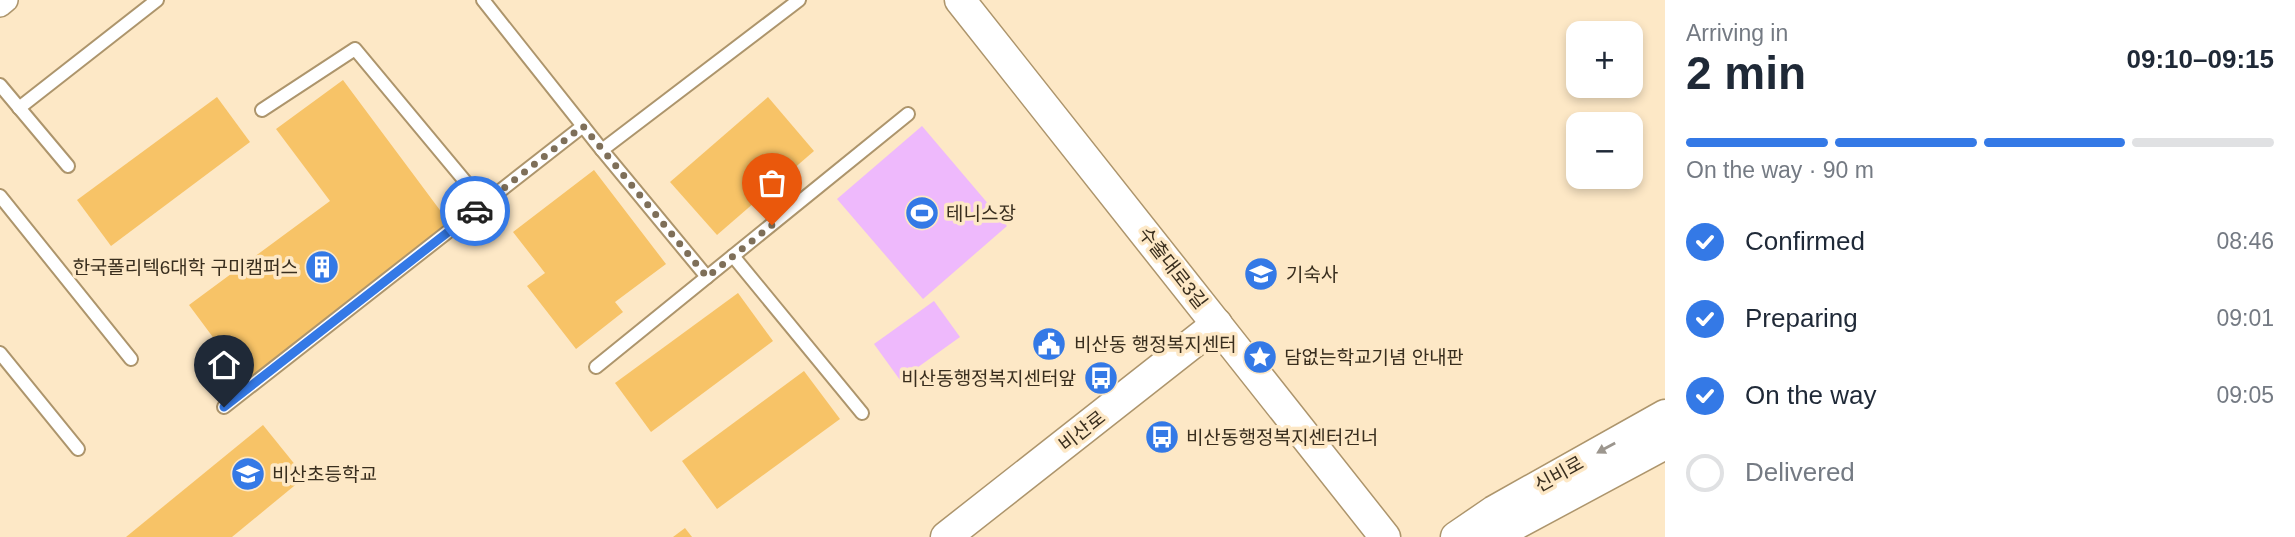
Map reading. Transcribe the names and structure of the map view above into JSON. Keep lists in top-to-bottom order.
{
  "streets": {
    "street": ["수출대로3길", "비산로", "신비로"]
  },
  "crossings": [
    ["수출대로3길", "비산로"]
  ],
  "places": {
    "sports": ["테니스장"],
    "building": ["한국폴리텍6대학 구미캠퍼스"],
    "school or university": ["기숙사", "비산초등학교"],
    "public building": ["비산동 행정복지센터"],
    "place": ["담없는학교기념 안내판"],
    "bus stop": ["비산동행정복지센터앞", "비산동행정복지센터건너"]
  },
  "page": {
    "heading": ["2 min", "Arriving in", "09:10–09:15"],
    "map_buttons": ["+", "−"],
    "bar": "On the way · 90 m",
    "list": [
      ["Confirmed", "08:46"],
      ["Preparing", "09:01"],
      ["On the way", "09:05"],
      "Delivered"
    ]
  }
}
